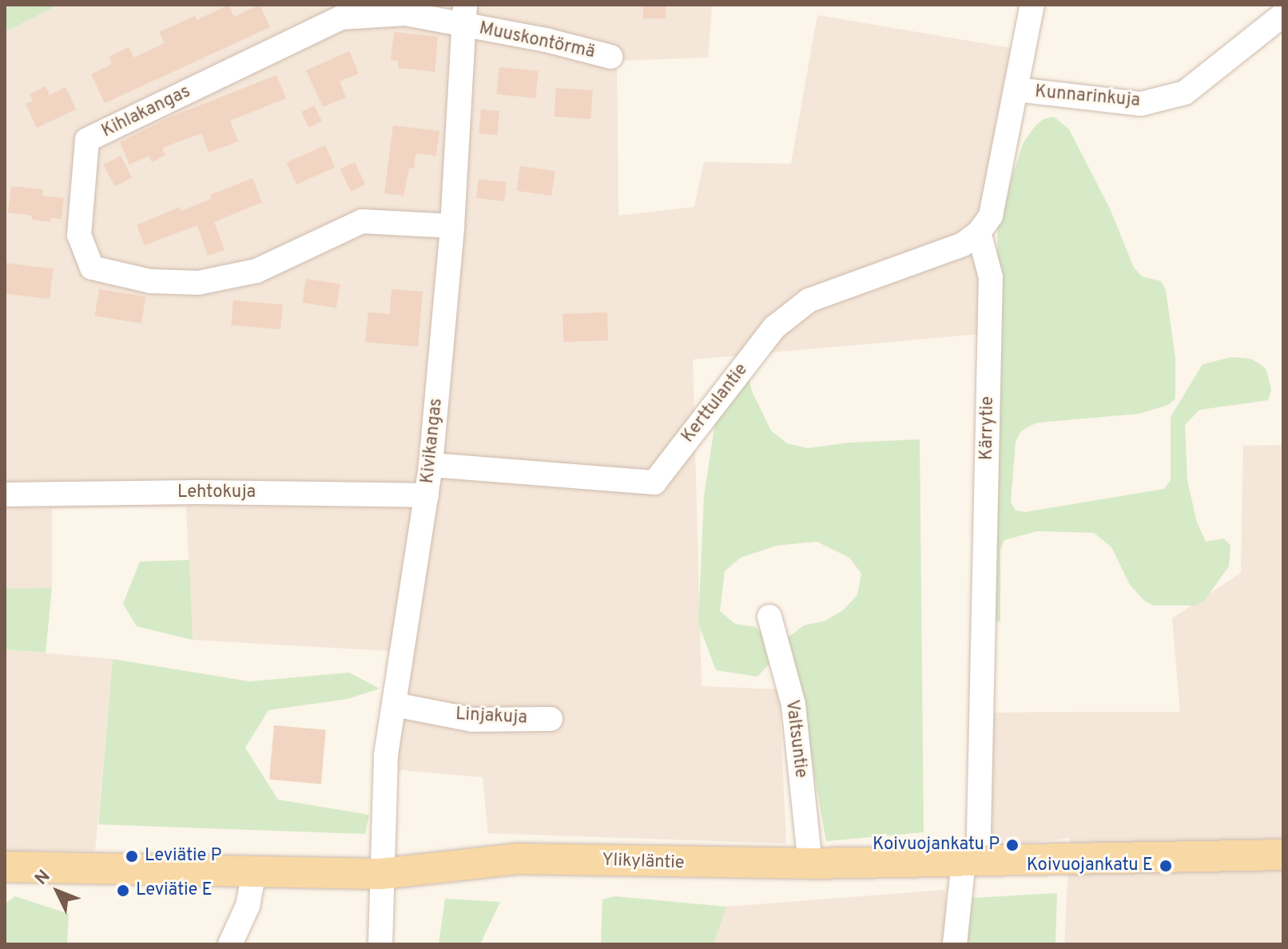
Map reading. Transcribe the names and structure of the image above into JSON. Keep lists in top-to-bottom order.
{
  "streets": {
    "main road": ["Ylikyläntie"],
    "street": [
      "Muuskontörmä",
      "Kunnarinkuja",
      "Kihlakangas",
      "Kerttulantie",
      "Kärrytie",
      "Kivikangas",
      "Lehtokuja",
      "Linjakuja",
      "Valtsuntie"
    ]
  },
  "crossings": [
    ["Muuskontörmä", "Kihlakangas"],
    ["Muuskontörmä", "Kivikangas"],
    ["Kihlakangas", "Kivikangas"],
    ["Kerttulantie", "Kärrytie"],
    ["Kerttulantie", "Kivikangas"],
    ["Kärrytie", "Ylikyläntie"],
    ["Kivikangas", "Lehtokuja"],
    ["Kivikangas", "Linjakuja"],
    ["Kivikangas", "Ylikyläntie"],
    ["Valtsuntie", "Ylikyläntie"]
  ],
  "places": [
    "Koivuojankatu P",
    "Leviätie P",
    "Koivuojankatu E",
    "Leviätie E"
  ],
  "north": "top left"
}
